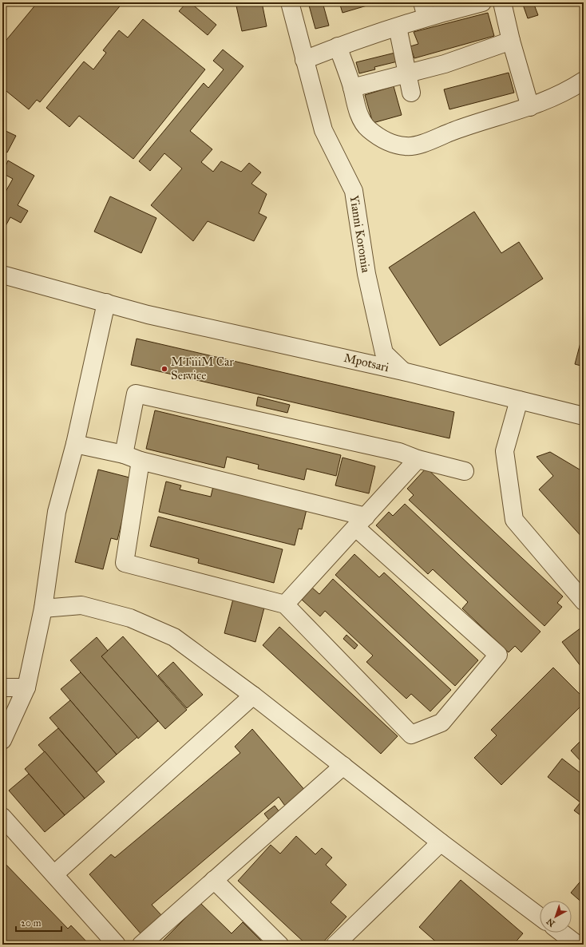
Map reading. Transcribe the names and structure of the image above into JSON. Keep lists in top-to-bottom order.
{
  "streets": {
    "street": ["Yianni Koromia", "Mpotsari"]
  },
  "crossings": [
    ["Yianni Koromia", "Mpotsari"]
  ],
  "places": ["MTiiiM Car Service"],
  "scale_bar": "20 m",
  "north": "bottom left"
}
